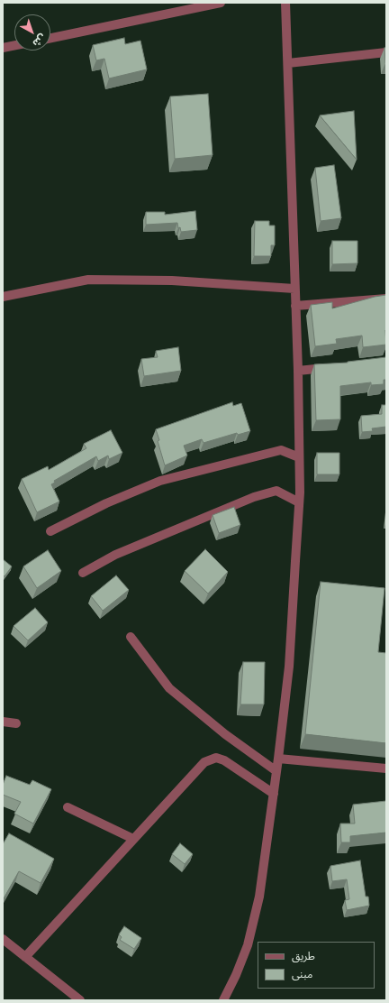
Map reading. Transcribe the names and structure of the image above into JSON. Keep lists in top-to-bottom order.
{
  "legend": ["طريق", "مبنى"],
  "north": "bottom right"
}
